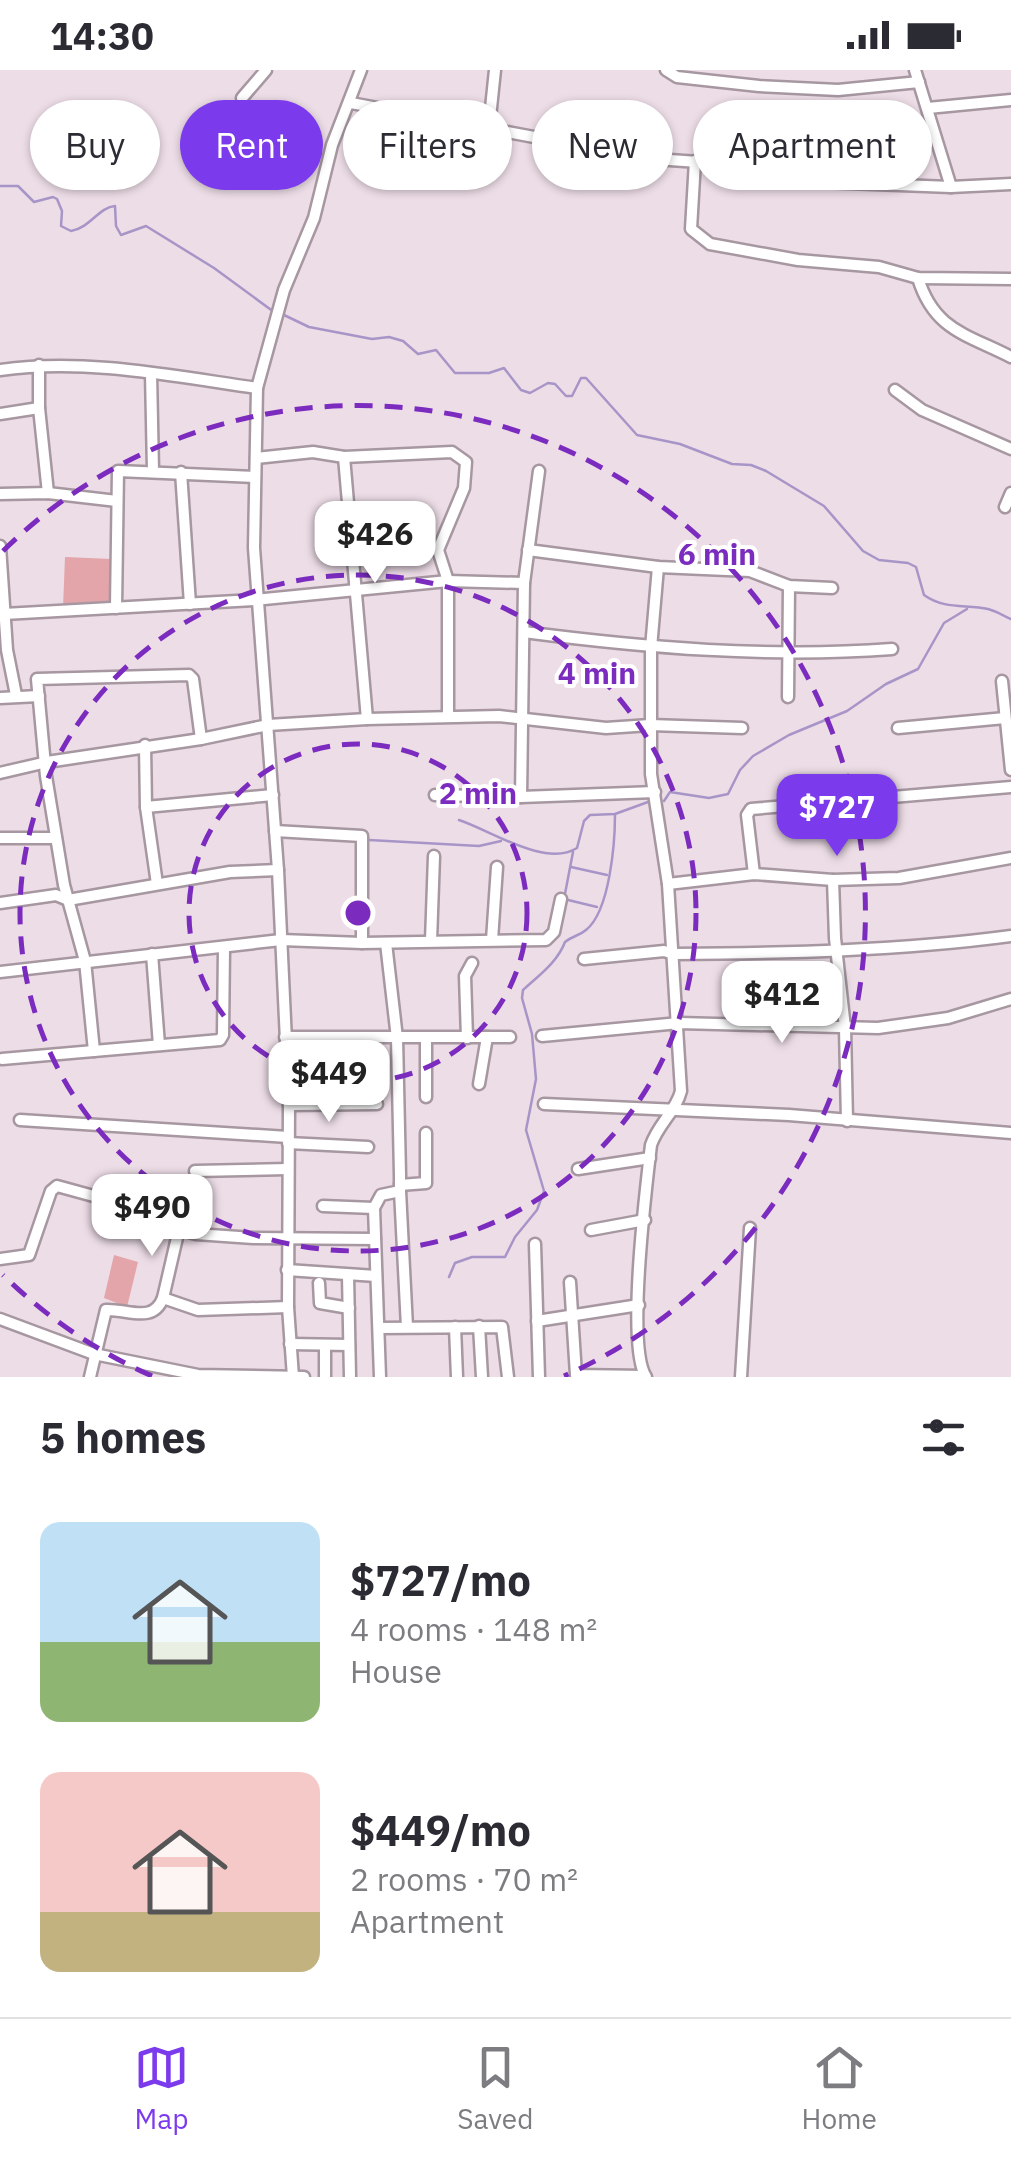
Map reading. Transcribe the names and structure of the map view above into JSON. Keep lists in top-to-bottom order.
{
  "page": {
    "status": "14:30",
    "chip": [
      "Buy",
      "Rent",
      "Filters",
      "New",
      "Apartment"
    ],
    "price": [
      "$426",
      "$727",
      "$412",
      "$449",
      "$490"
    ],
    "heading": "5 homes",
    "list": [
      {
        "name": "$727/mo",
        "note": "4 rooms · 148 m² · House"
      },
      {
        "name": "$449/mo",
        "note": "2 rooms · 70 m² · Apartment"
      }
    ],
    "tabs": ["Map", "Saved", "Home"]
  },
  "rings": ["6 min", "4 min", "2 min"]
}
